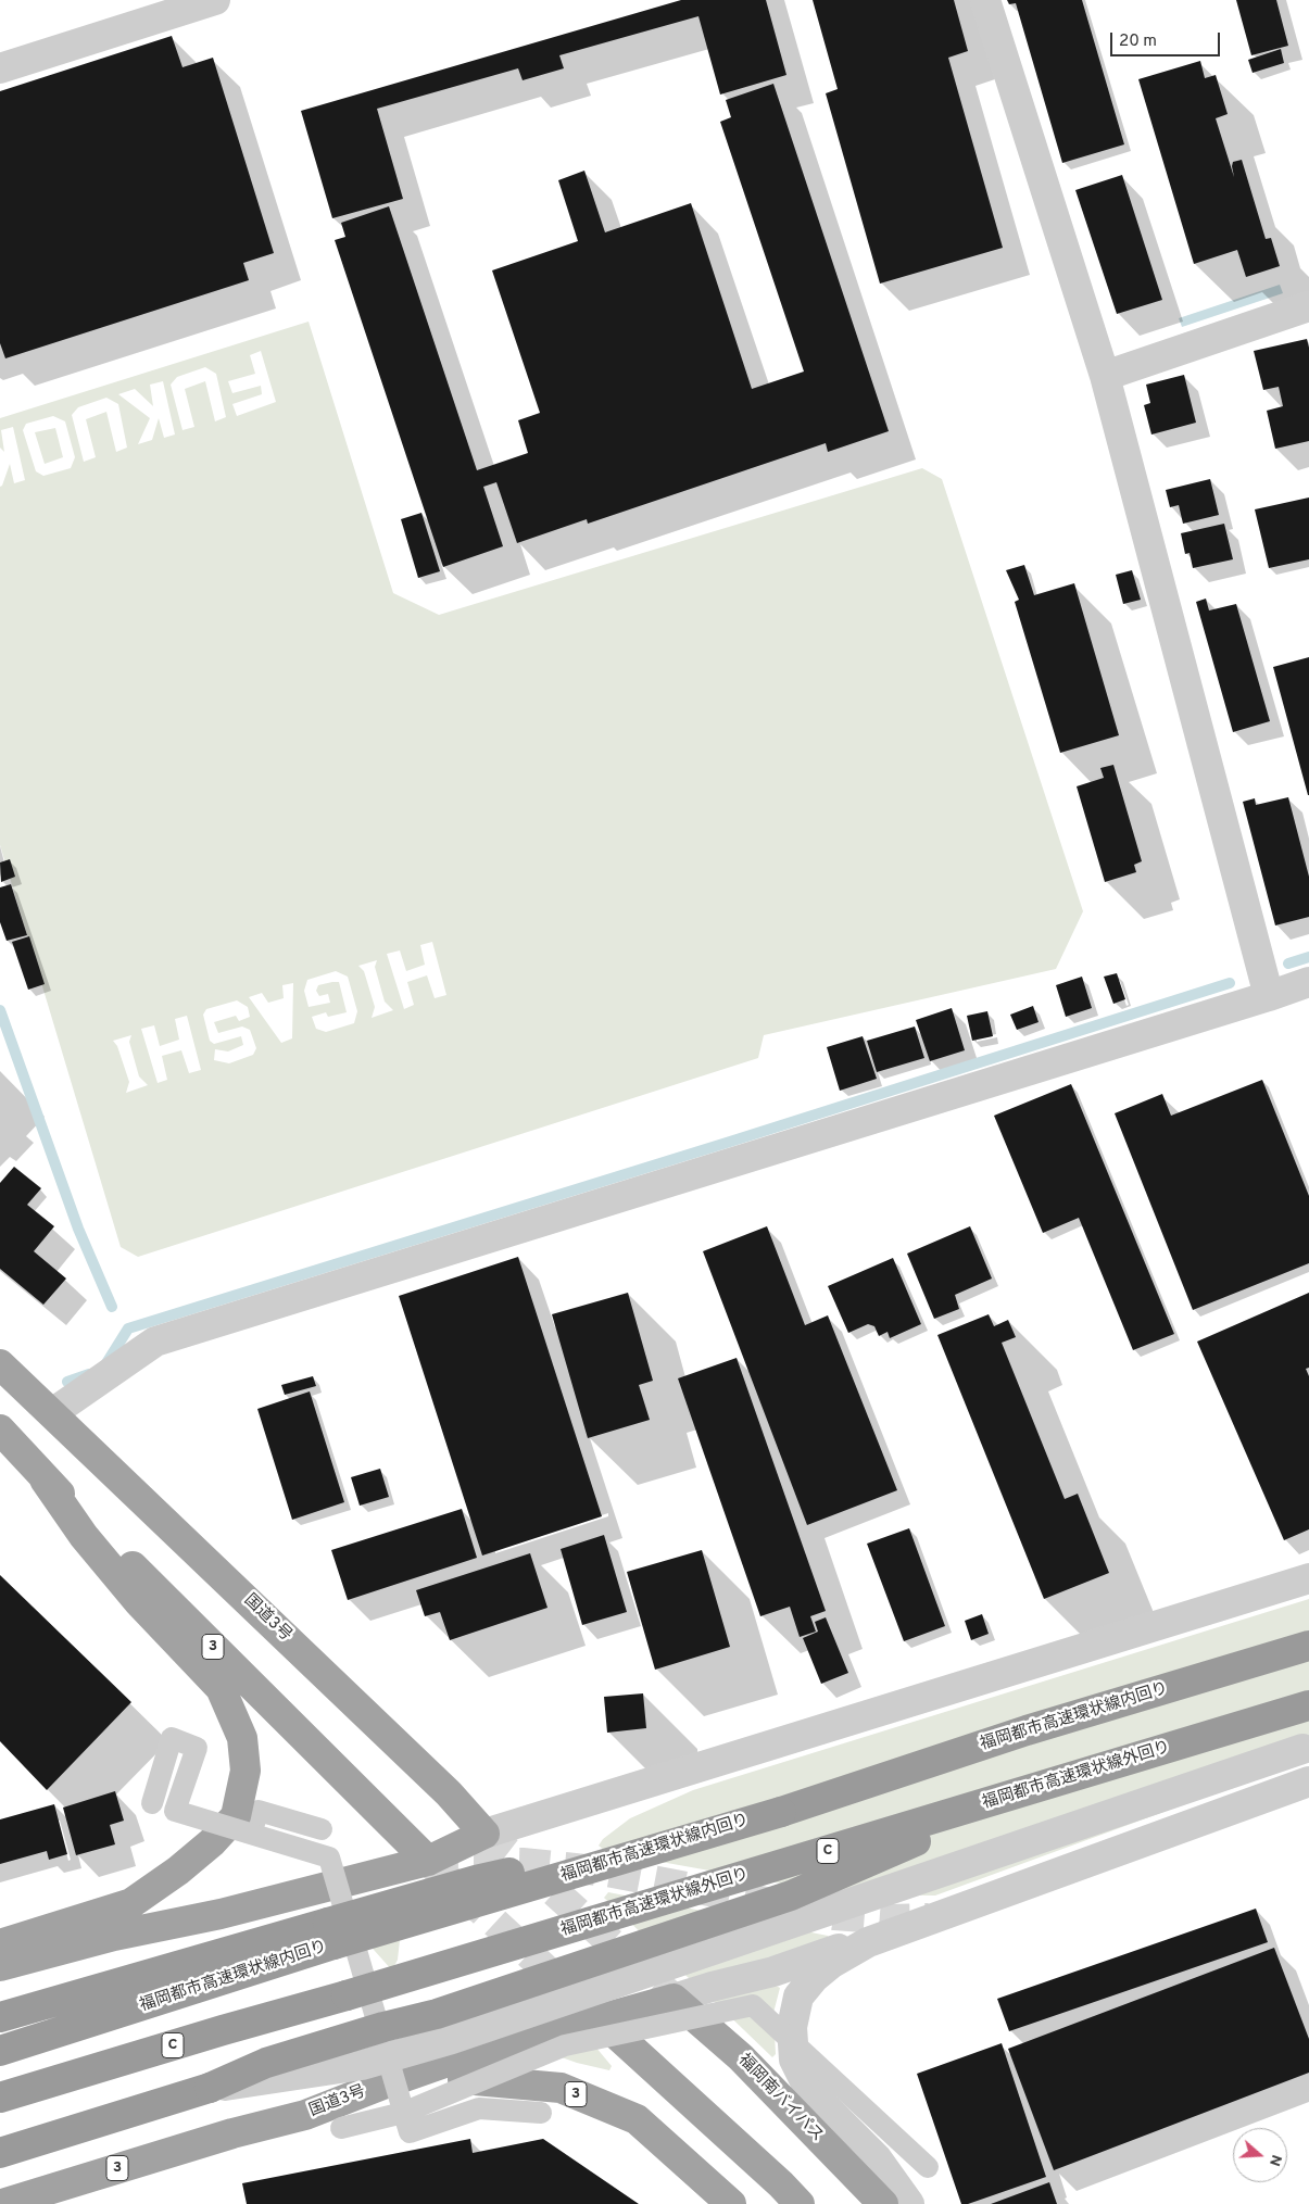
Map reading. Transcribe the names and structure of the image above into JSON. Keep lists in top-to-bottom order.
{
  "streets": {
    "highway": [
      "国道3号",
      "3",
      "福岡都市高速環状線内回り",
      "福岡都市高速環状線外回り",
      "C",
      "福岡南バイパス"
    ]
  },
  "crossings": [
    ["国道3号", "3"],
    ["国道3号", "福岡南バイパス"]
  ],
  "scale_bar": "20 m",
  "north": "right"
}
